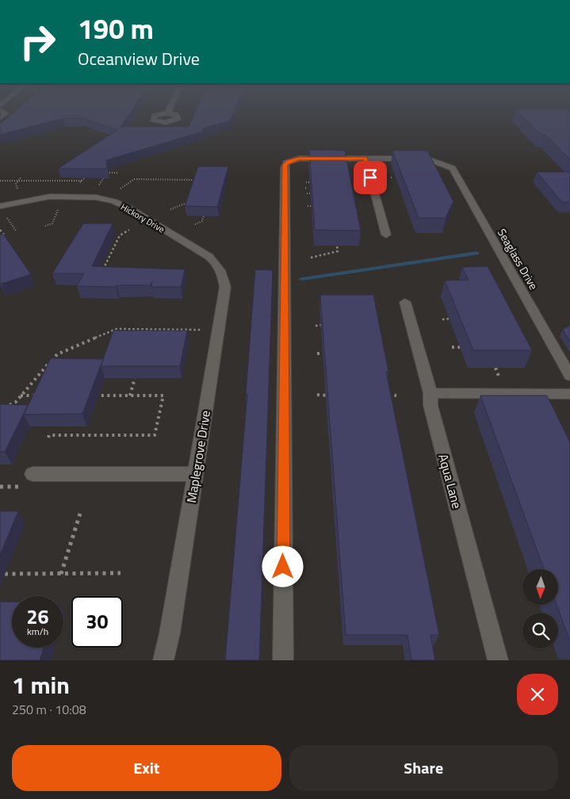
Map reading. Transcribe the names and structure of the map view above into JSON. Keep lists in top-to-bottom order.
{
  "streets": {
    "street": [
      "Hickory Drive",
      "Seaglass Drive",
      "Maplegrove Drive",
      "Aqua Lane"
    ]
  },
  "crossings": [
    ["Hickory Drive", "Maplegrove Drive"]
  ],
  "north": "bottom",
  "page": {
    "turn": ["190 m", "Oceanview Drive"],
    "speed": "26 km/h",
    "limit": "30",
    "heading": ["1 min", "250 m · 10:08"],
    "buttons": ["Exit", "Share"]
  }
}
